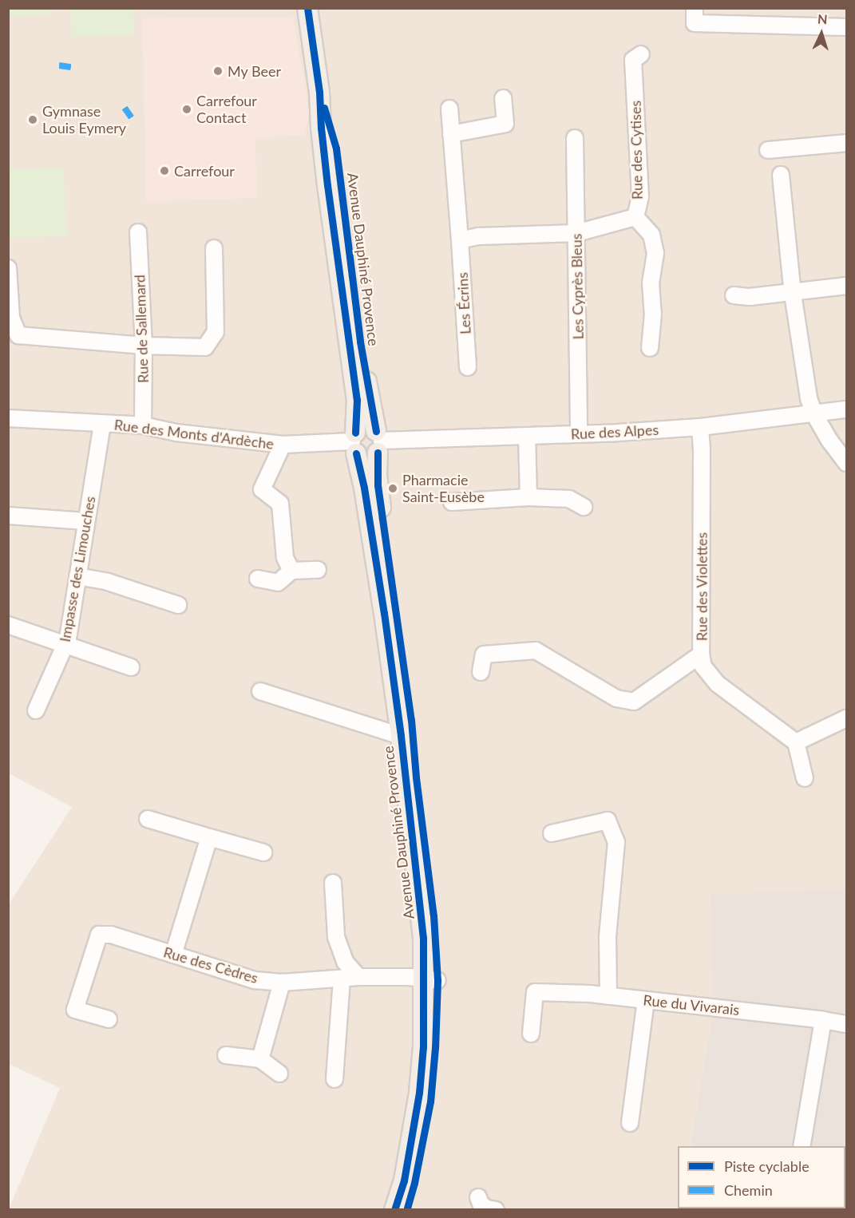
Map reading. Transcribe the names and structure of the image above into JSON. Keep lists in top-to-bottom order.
{
  "streets": {
    "main road": ["Avenue Dauphiné Provence"],
    "street": [
      "Rue des Cytises",
      "Les Cyprès Bleus",
      "Les Écrins",
      "Rue de Sallemard",
      "Rue des Alpes",
      "Rue des Monts d'Ardèche",
      "Impasse des Limouches",
      "Rue des Violettes",
      "Rue des Cèdres",
      "Rue du Vivarais"
    ]
  },
  "crossings": [
    ["Rue des Cytises", "Les Cyprès Bleus"],
    ["Avenue Dauphiné Provence", "Rue des Alpes"],
    ["Avenue Dauphiné Provence", "Rue des Monts d'Ardèche"],
    ["Avenue Dauphiné Provence", "Rue des Cèdres"],
    ["Les Cyprès Bleus", "Rue des Alpes"],
    ["Rue de Sallemard", "Rue des Monts d'Ardèche"],
    ["Rue des Alpes", "Rue des Violettes"],
    ["Rue des Monts d'Ardèche", "Impasse des Limouches"]
  ],
  "places": [
    "My Beer",
    "Carrefour Contact",
    "Gymnase Louis Eymery",
    "Carrefour",
    "Pharmacie Saint-Eusèbe"
  ],
  "legend": ["Piste cyclable", "Chemin"],
  "north": "top"
}
